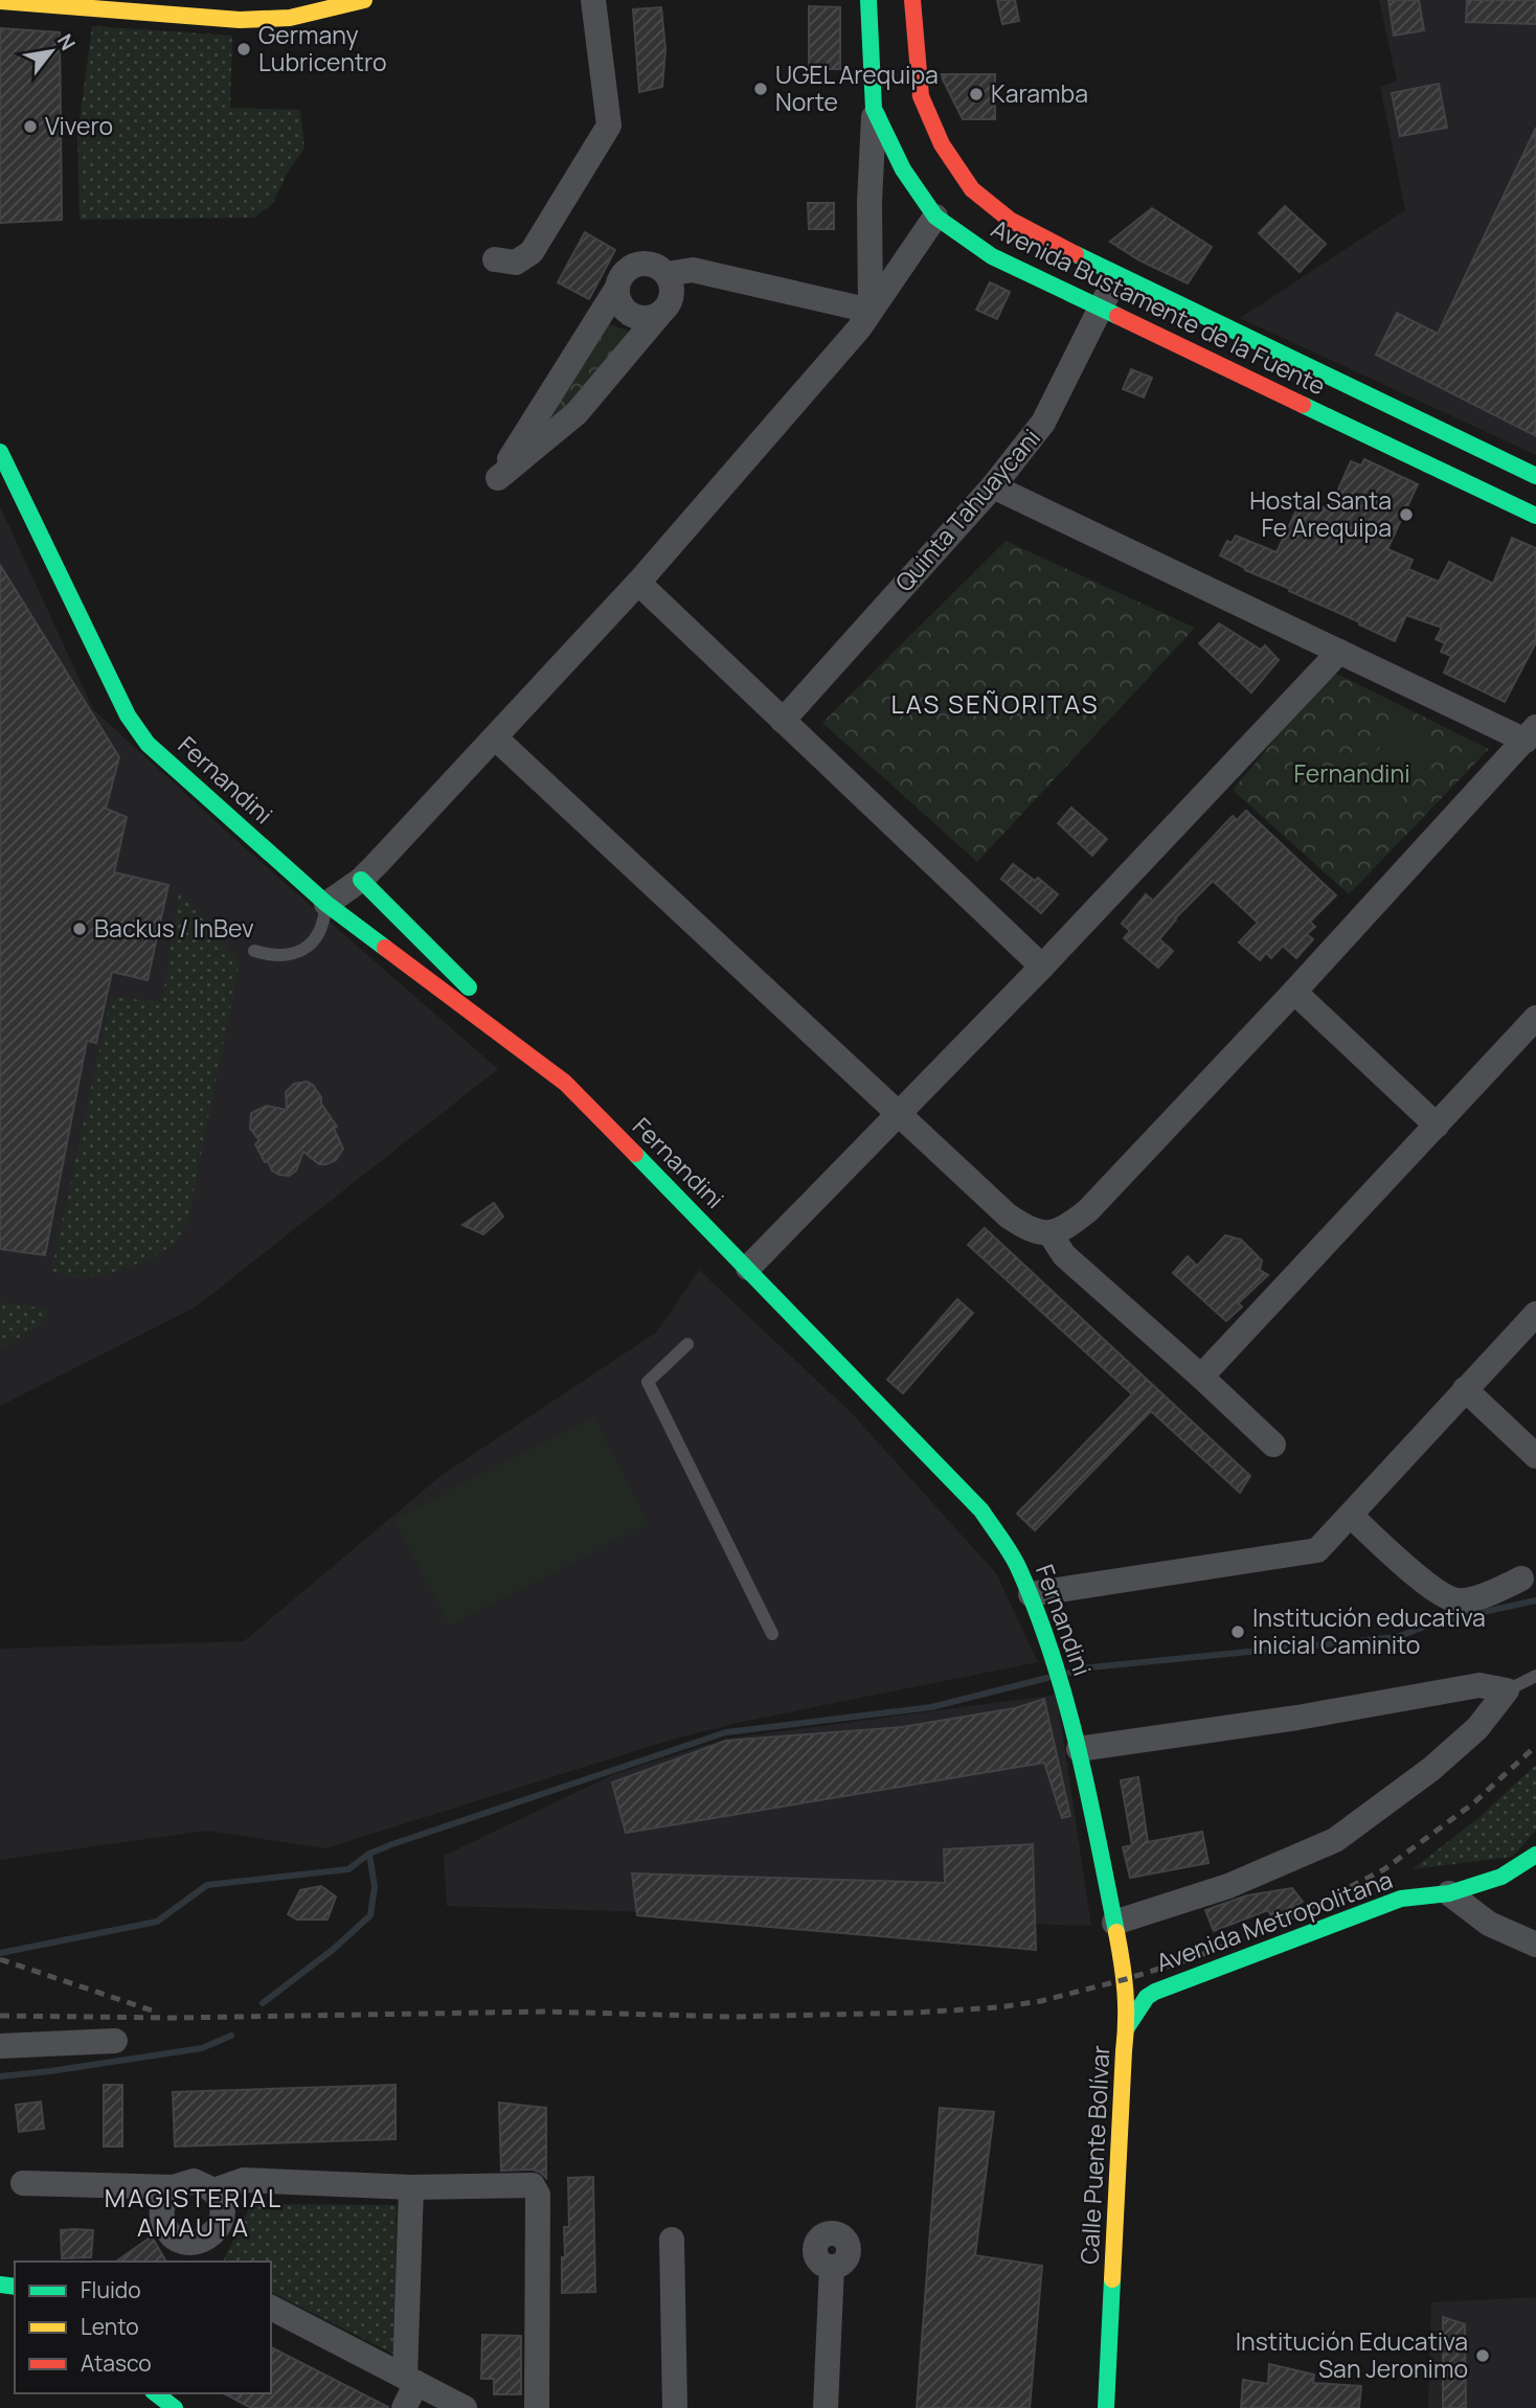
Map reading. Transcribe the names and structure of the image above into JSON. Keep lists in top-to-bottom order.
{
  "streets": {
    "street": [
      "Avenida Bustamente de la Fuente",
      "Quinta Tahuaycani",
      "Fernandini",
      "Avenida Metropolitana",
      "Calle Puente Bolívar"
    ]
  },
  "crossings": [
    ["Avenida Bustamente de la Fuente", "Quinta Tahuaycani"],
    ["Fernandini", "Avenida Metropolitana"],
    ["Fernandini", "Calle Puente Bolívar"],
    ["Avenida Metropolitana", "Calle Puente Bolívar"]
  ],
  "districts": ["LAS SEÑORITAS", "MAGISTERIAL AMAUTA"],
  "parks": ["Fernandini"],
  "places": [
    "Germany Lubricentro",
    "UGEL Arequipa Norte",
    "Karamba",
    "Vivero",
    "Hostal Santa Fe Arequipa",
    "Backus / InBev",
    "Institución educativa inicial Caminito",
    "Institución Educativa San Jeronimo"
  ],
  "legend": ["Fluido", "Lento", "Atasco"],
  "north": "top right"
}
